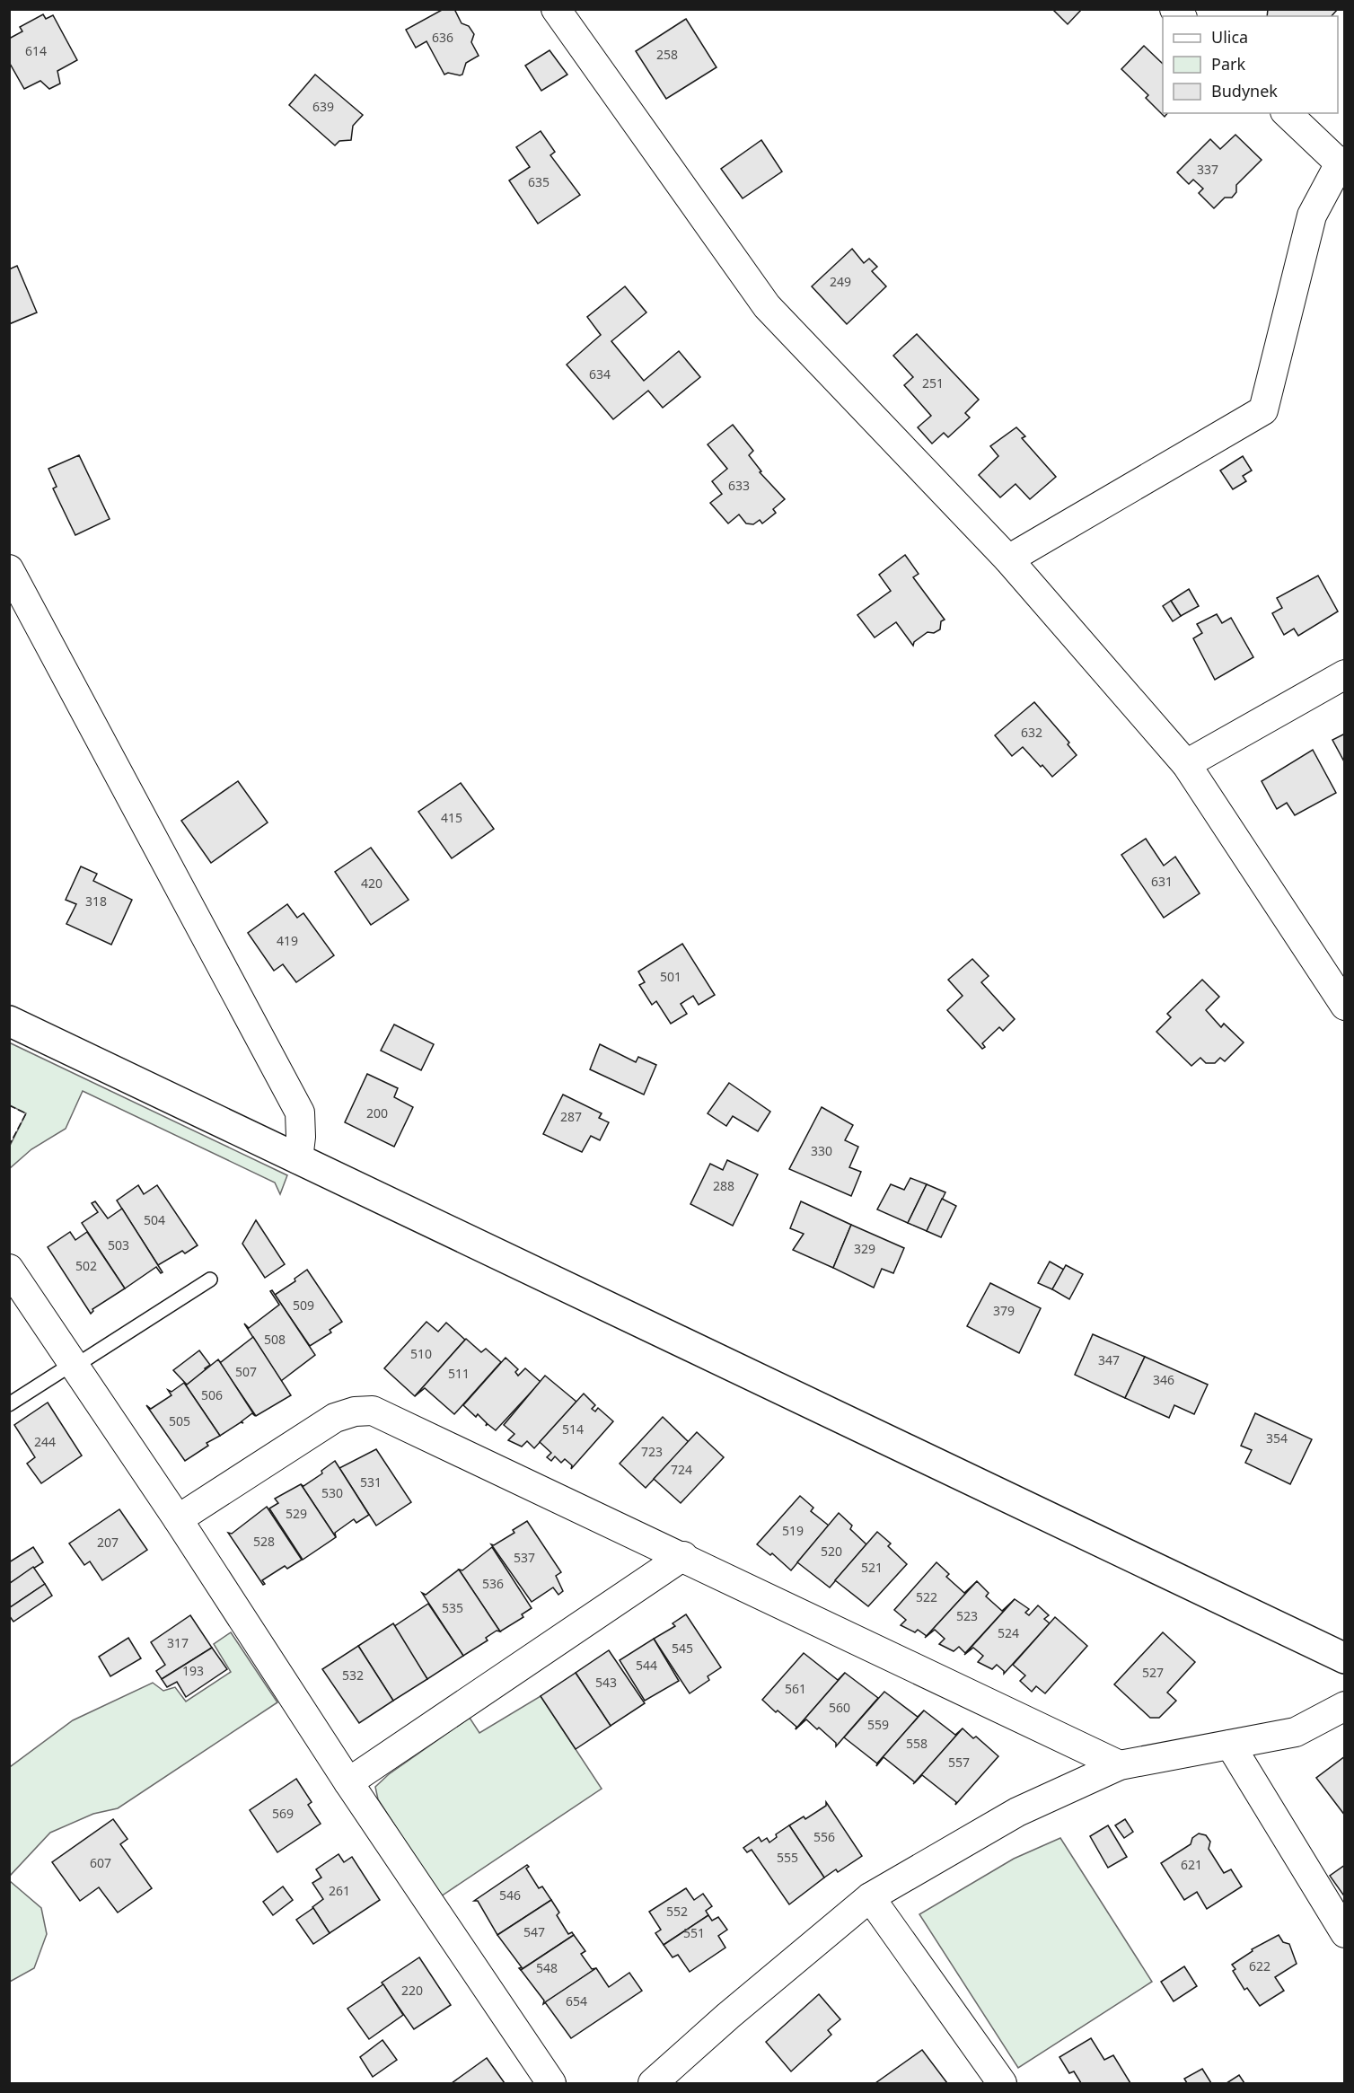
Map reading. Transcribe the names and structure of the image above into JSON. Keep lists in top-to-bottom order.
{
  "house_numbers": [
    "636",
    "614",
    "258",
    "639",
    "337",
    "635",
    "249",
    "634",
    "251",
    "633",
    "632",
    "415",
    "631",
    "420",
    "318",
    "419",
    "501",
    "200",
    "287",
    "330",
    "288",
    "504",
    "503",
    "329",
    "502",
    "509",
    "379",
    "508",
    "510",
    "347",
    "507",
    "511",
    "346",
    "506",
    "505",
    "514",
    "354",
    "244",
    "723",
    "724",
    "531",
    "530",
    "529",
    "519",
    "528",
    "207",
    "520",
    "537",
    "521",
    "536",
    "522",
    "535",
    "523",
    "524",
    "317",
    "545",
    "544",
    "193",
    "527",
    "532",
    "543",
    "561",
    "560",
    "559",
    "558",
    "557",
    "569",
    "556",
    "555",
    "607",
    "621",
    "261",
    "546",
    "552",
    "547",
    "551",
    "622",
    "548",
    "220",
    "654"
  ],
  "legend": ["Ulica", "Park", "Budynek"]
}
